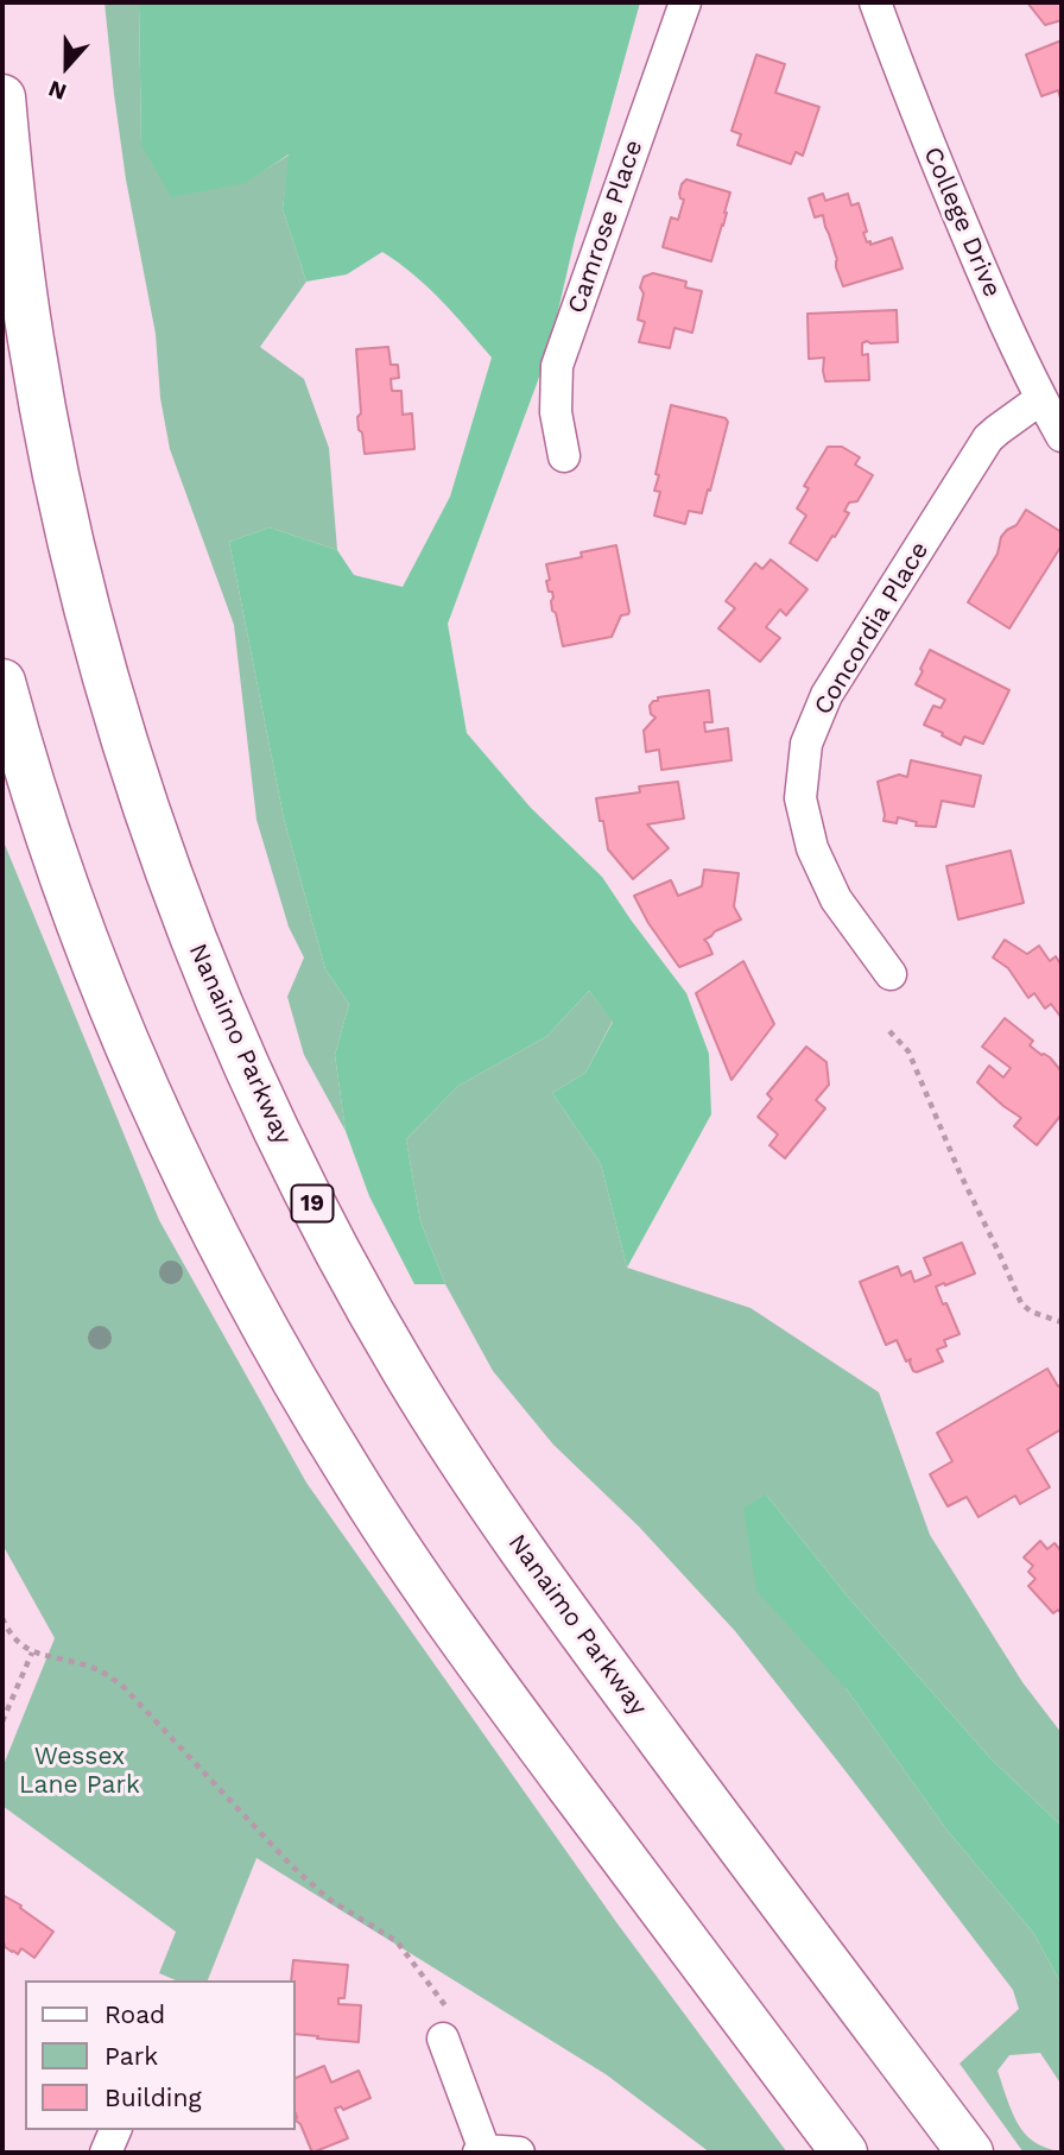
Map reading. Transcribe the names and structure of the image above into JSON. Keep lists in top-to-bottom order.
{
  "streets": {
    "highway": ["Nanaimo Parkway", "19"],
    "street": ["College Drive", "Camrose Place", "Concordia Place"]
  },
  "crossings": [
    ["College Drive", "Concordia Place"]
  ],
  "parks": ["Wessex Lane Park"],
  "legend": ["Road", "Park", "Building"],
  "north": "bottom"
}
